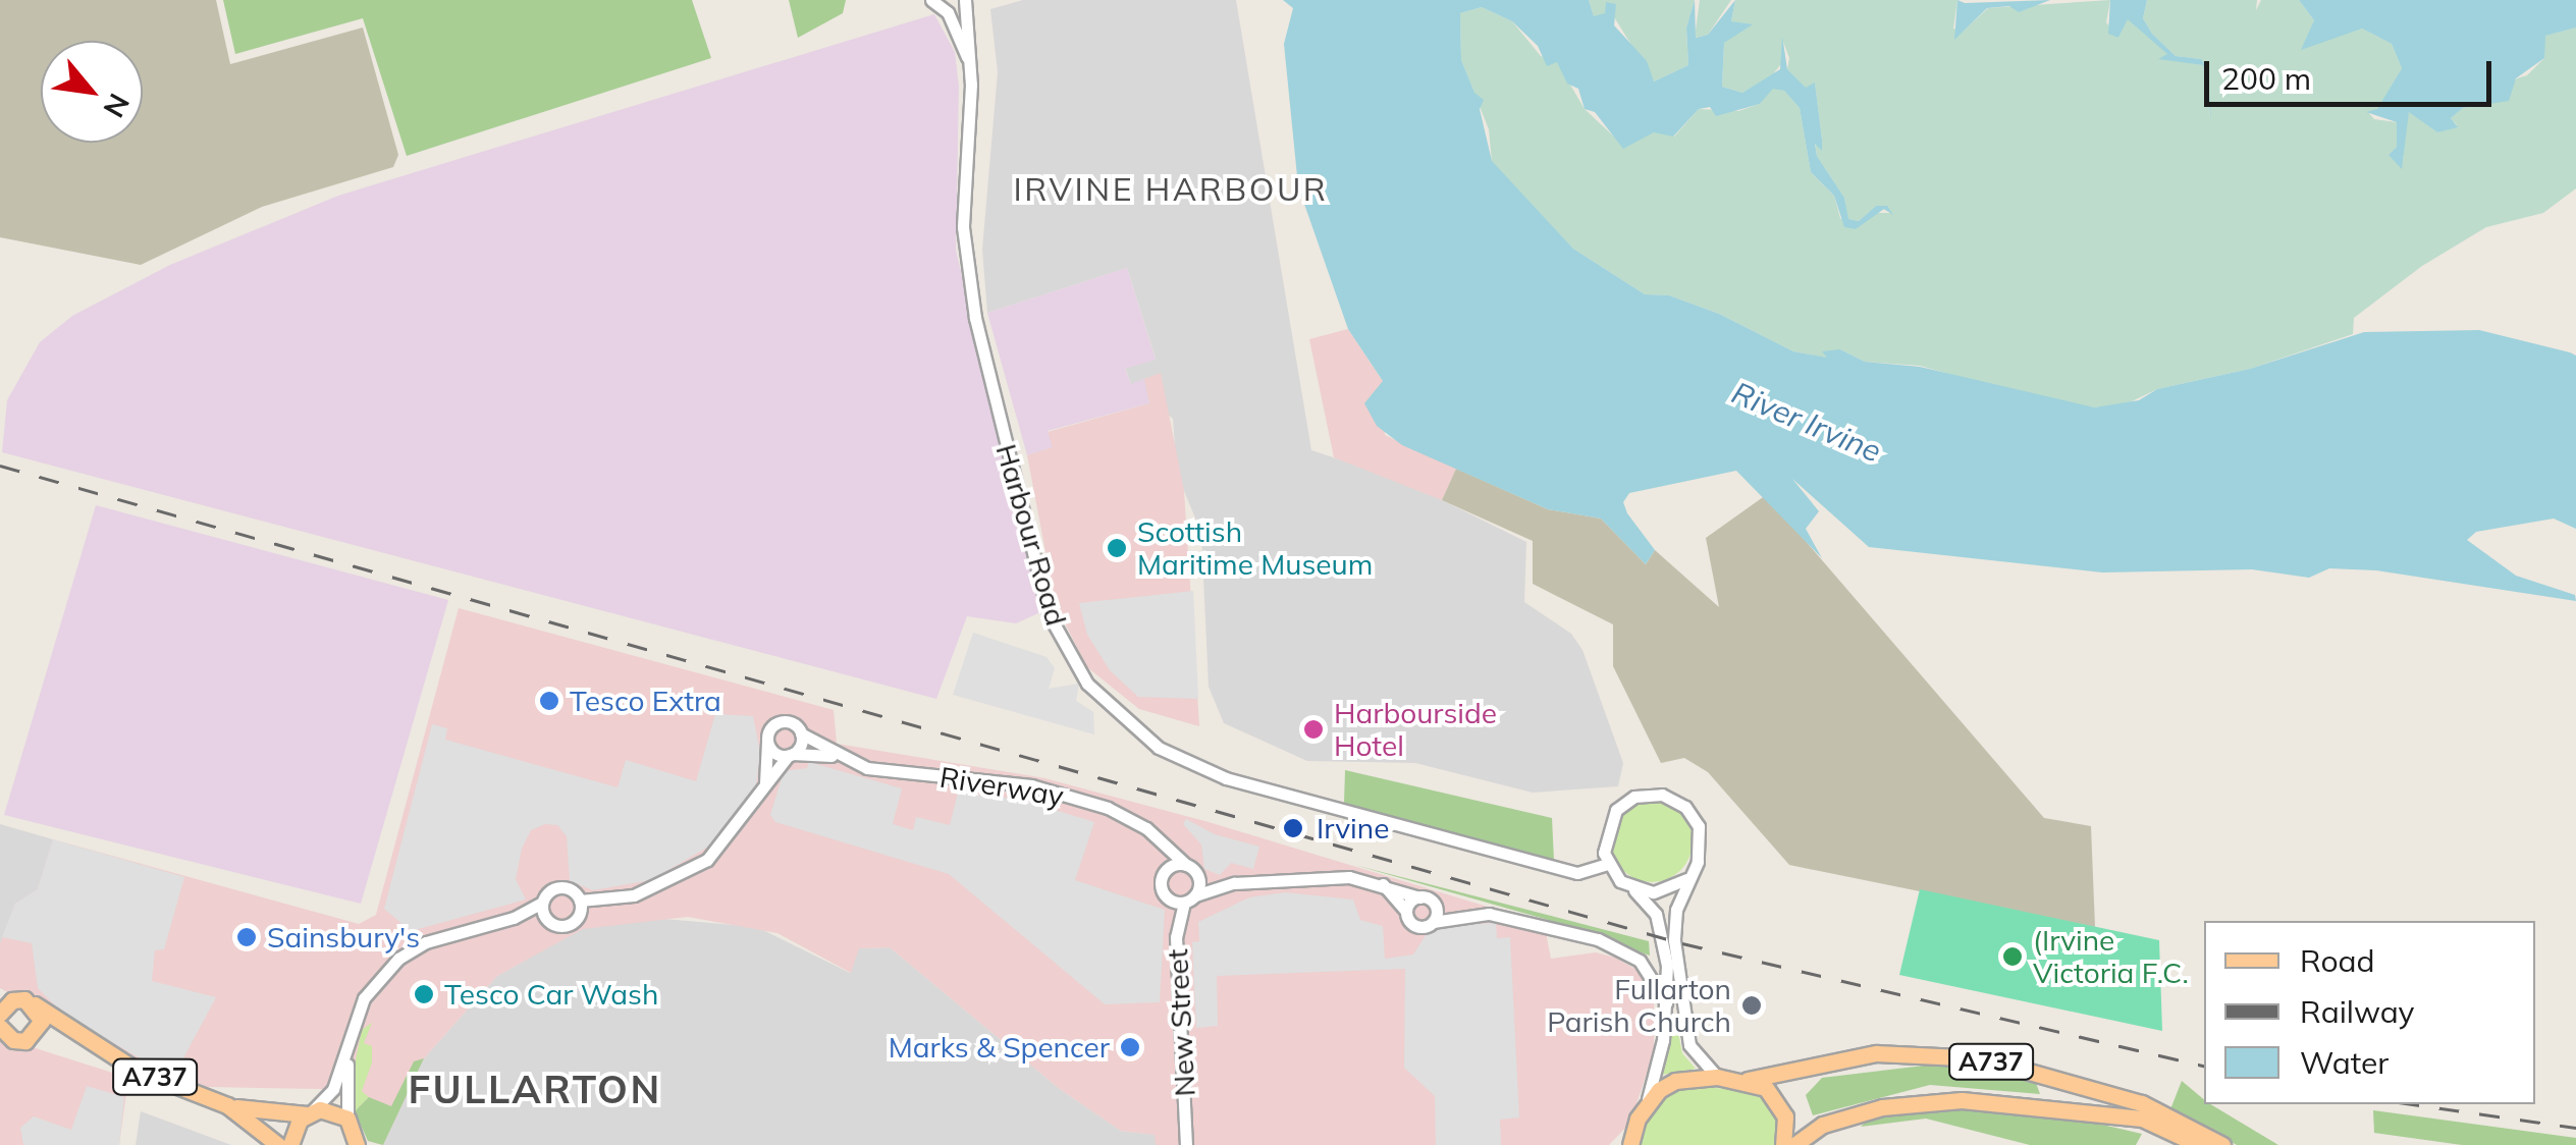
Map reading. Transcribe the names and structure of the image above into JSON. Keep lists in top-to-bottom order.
{
  "streets": {
    "main road": ["A737"],
    "street": ["Harbour Road", "Riverway", "New Street"]
  },
  "crossings": [
    ["Riverway", "New Street"]
  ],
  "districts": ["IRVINE HARBOUR", "FULLARTON"],
  "water": ["River Irvine"],
  "places": [
    "Scottish Maritime Museum",
    "Tesco Extra",
    "Harbourside Hotel",
    "Irvine",
    "Sainsbury's",
    "(Irvine Victoria F.C.",
    "Tesco Car Wash",
    "Fullarton Parish Church",
    "Marks & Spencer"
  ],
  "legend": ["Road", "Railway", "Water"],
  "scale_bar": "200 m",
  "north": "bottom right"
}
